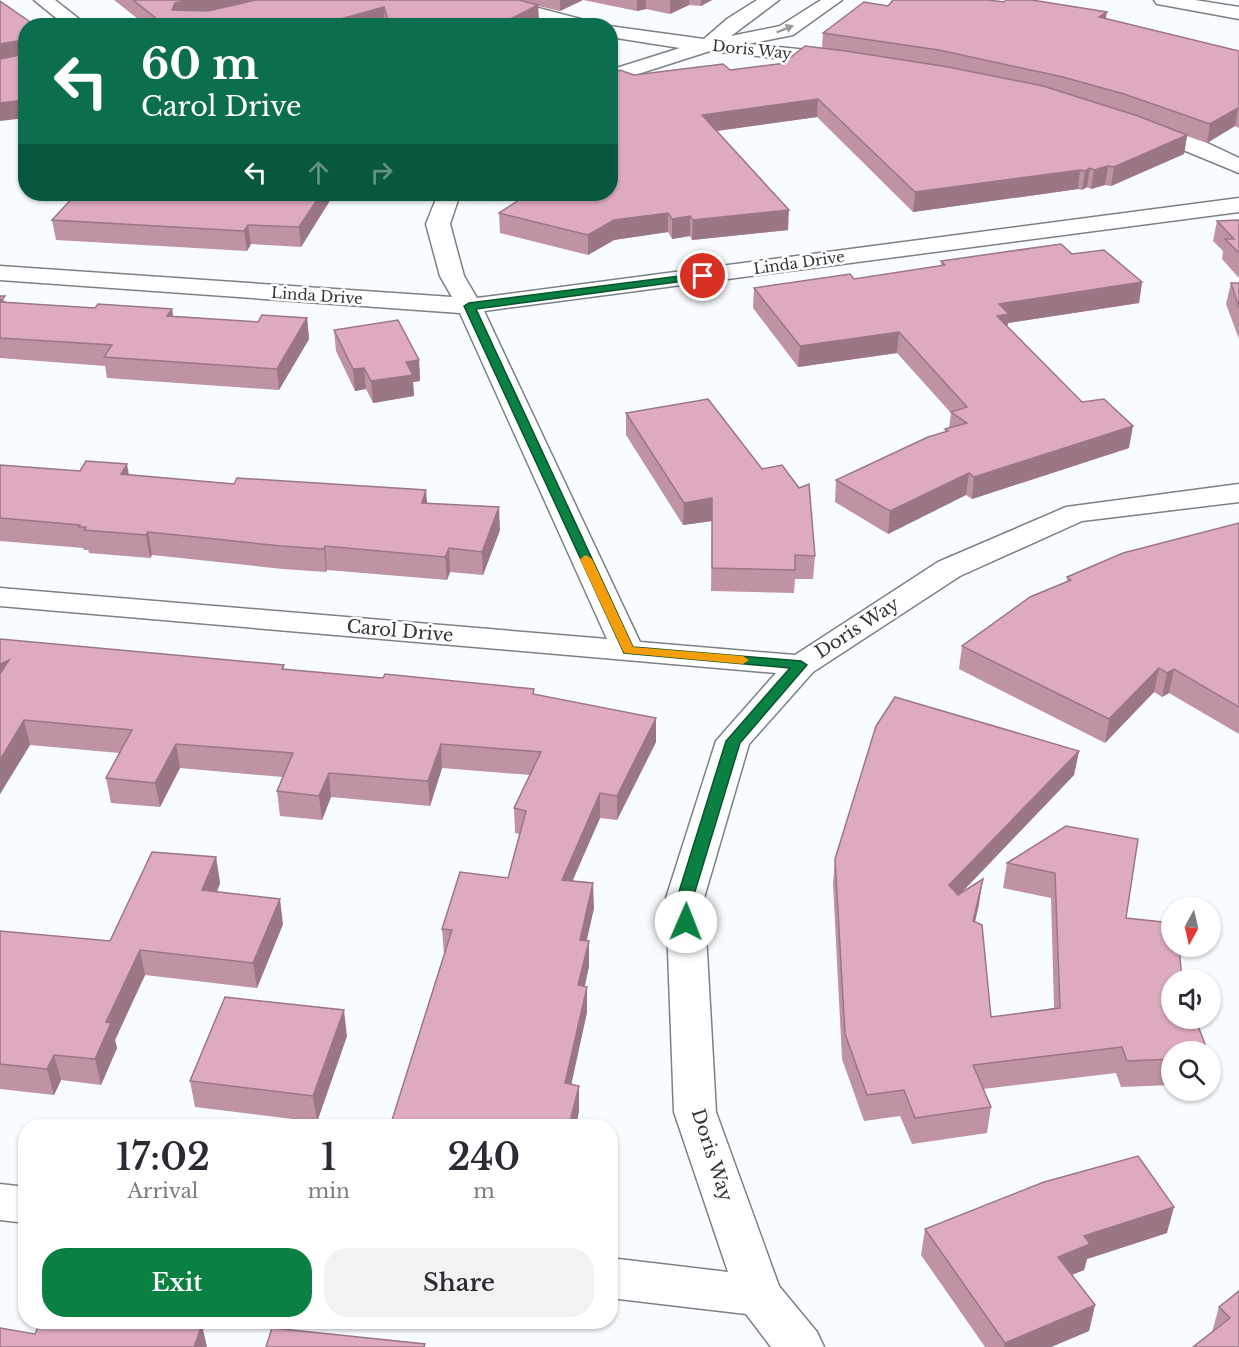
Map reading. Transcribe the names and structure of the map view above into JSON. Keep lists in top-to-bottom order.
{
  "streets": {
    "main road": ["Doris Way", "Linda Drive", "Carol Drive"]
  },
  "crossings": [
    ["Doris Way", "Carol Drive"]
  ],
  "north": "bottom",
  "page": {
    "turn": ["60 m", "Carol Drive"],
    "eta": [
      "17:02",
      "Arrival",
      "1",
      "min",
      "240",
      "m"
    ],
    "buttons": ["Exit", "Share"]
  }
}
